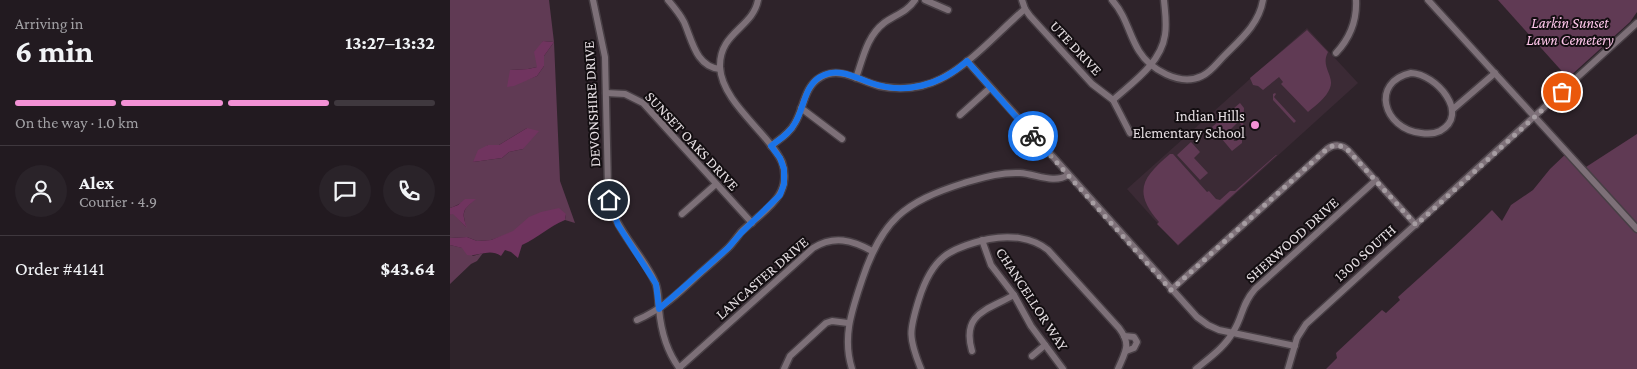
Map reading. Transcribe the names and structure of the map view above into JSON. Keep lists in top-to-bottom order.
{
  "streets": {
    "street": [
      "UTE DRIVE",
      "DEVONSHIRE DRIVE",
      "SUNSET OAKS DRIVE",
      "SHERWOOD DRIVE",
      "1300 SOUTH",
      "LANCASTER DRIVE",
      "CHANCELLOR WAY"
    ]
  },
  "crossings": [
    ["DEVONSHIRE DRIVE", "SUNSET OAKS DRIVE"],
    ["DEVONSHIRE DRIVE", "LANCASTER DRIVE"]
  ],
  "parks": ["Larkin Sunset Lawn Cemetery"],
  "places": ["Indian Hills Elementary School"],
  "page": {
    "heading": ["6 min", "Arriving in", "13:27–13:32"],
    "panel": [
      "Alex",
      "Courier · 4.9",
      "Order #4141",
      "$43.64"
    ],
    "bar": "On the way · 1.0 km"
  }
}
